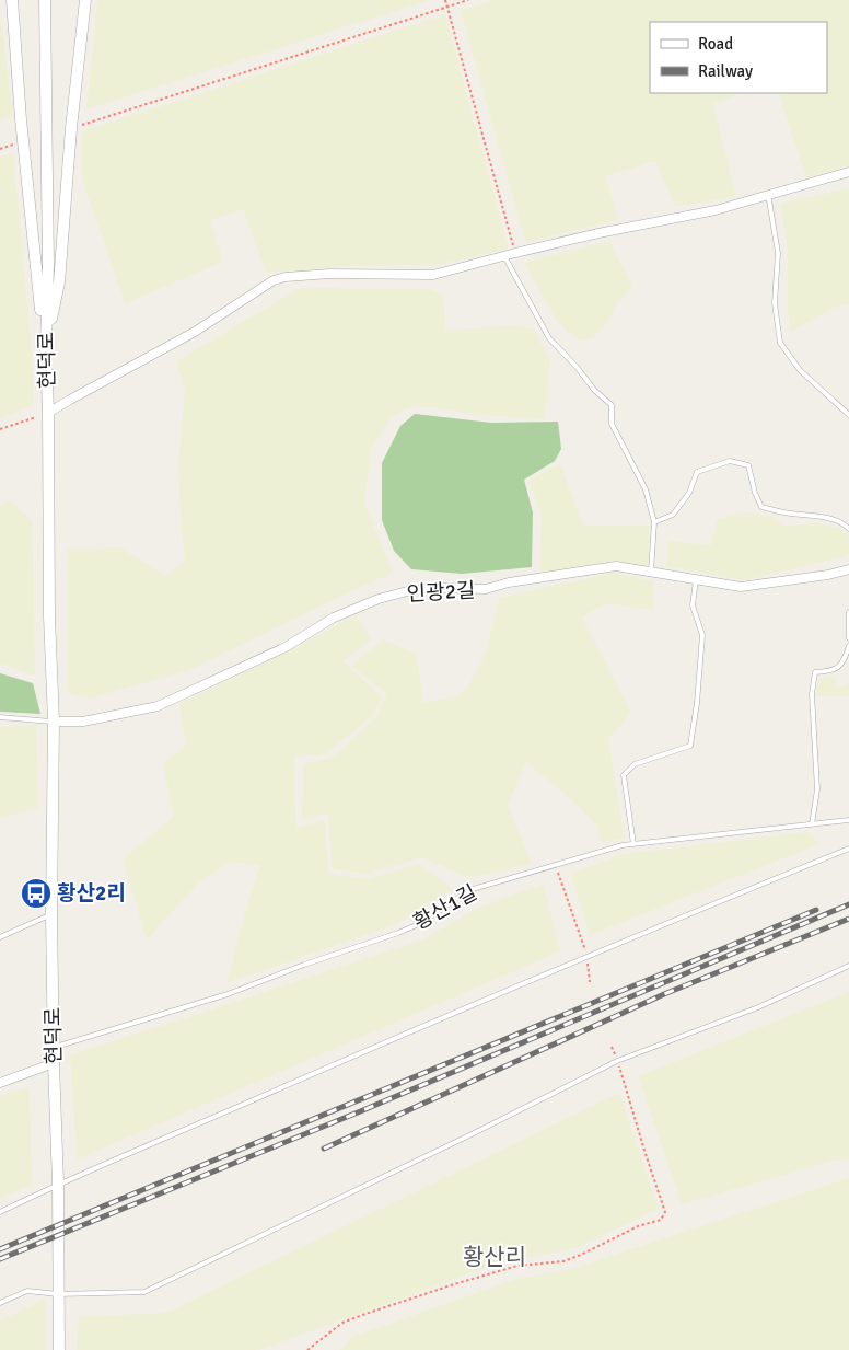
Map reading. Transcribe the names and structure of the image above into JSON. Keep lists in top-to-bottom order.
{
  "streets": {
    "street": ["현덕로", "인광2길"],
    "lane": ["황산1길"]
  },
  "crossings": [
    ["현덕로", "인광2길"],
    ["현덕로", "황산1길"]
  ],
  "districts": ["황산리"],
  "places": {
    "bus stop": ["황산2리"]
  },
  "legend": ["Road", "Railway"]
}
